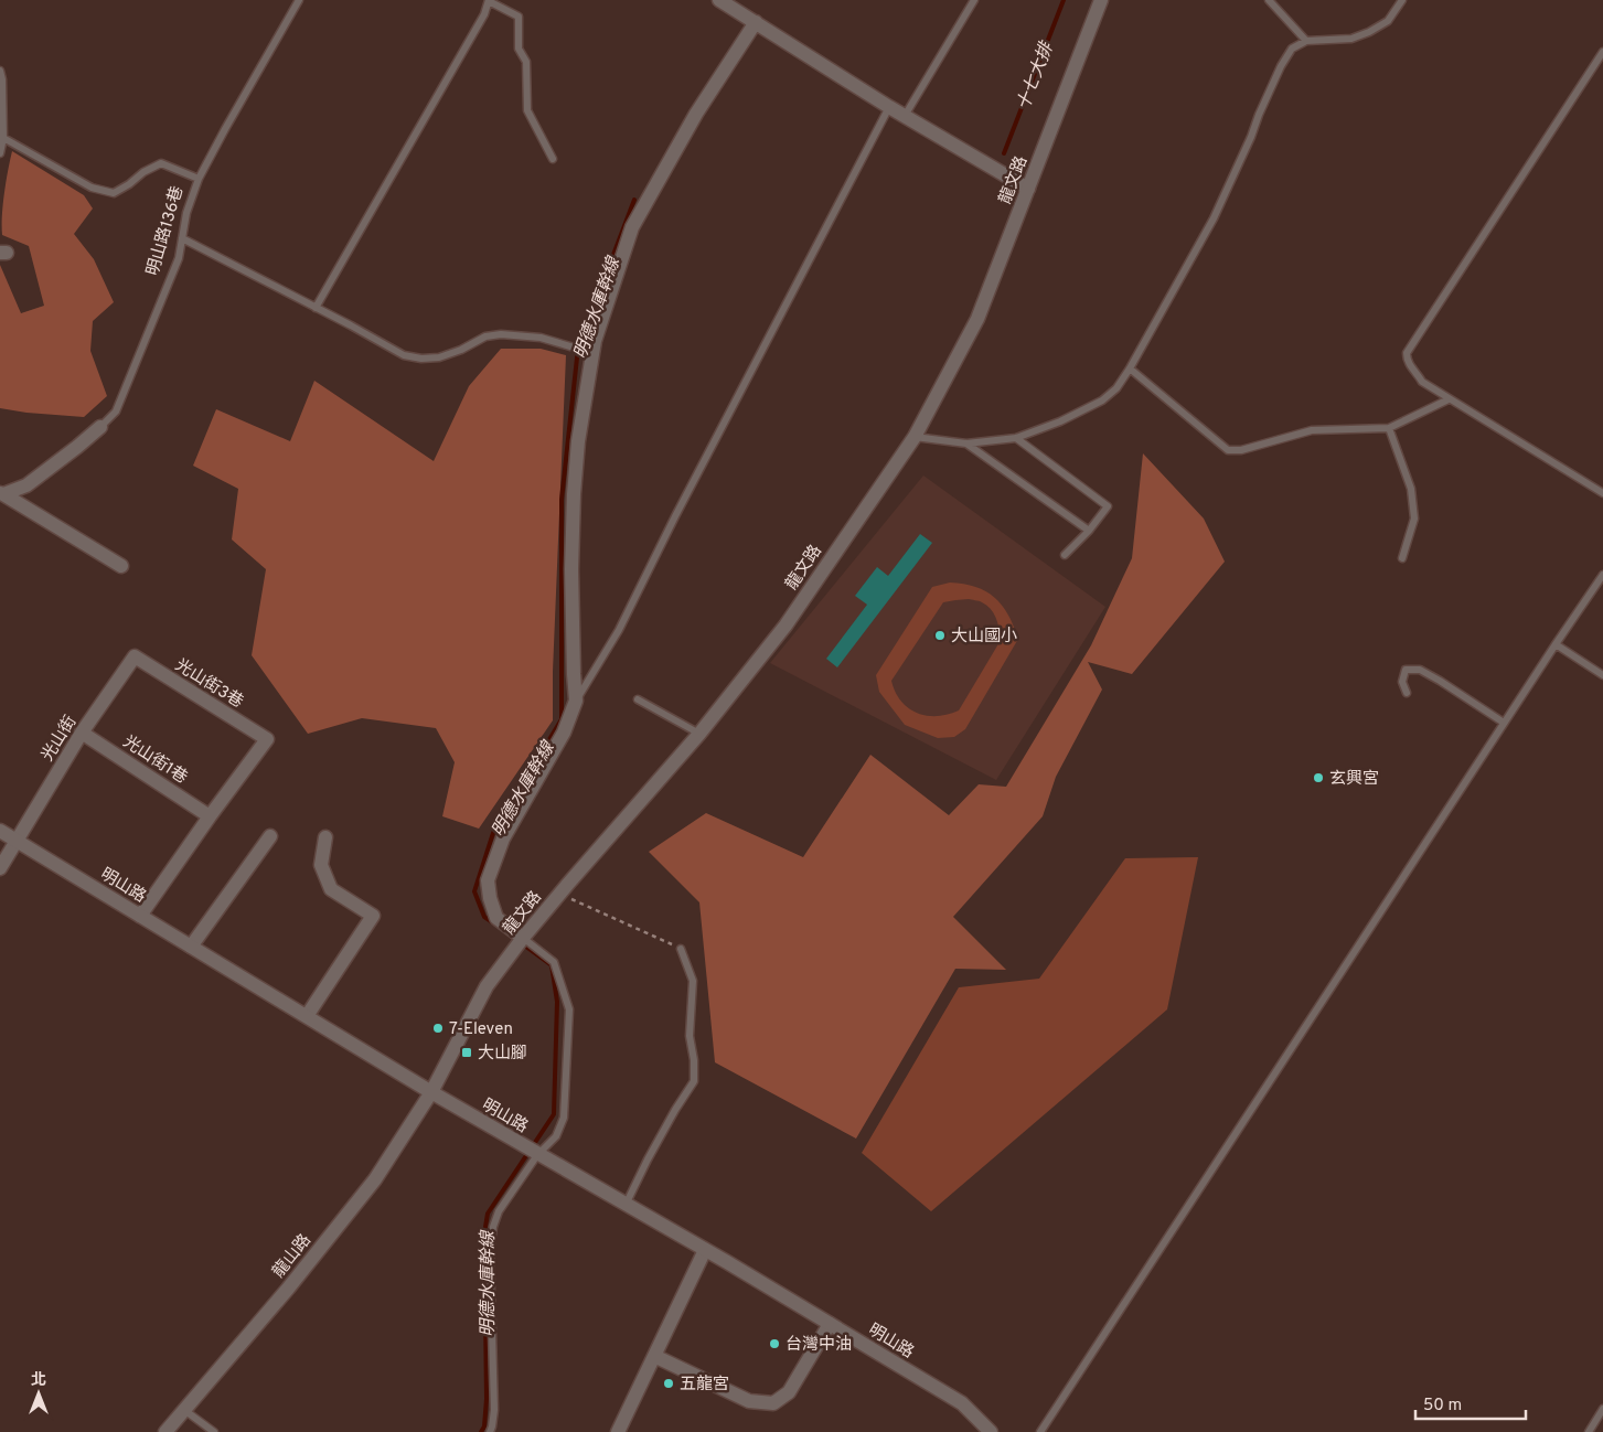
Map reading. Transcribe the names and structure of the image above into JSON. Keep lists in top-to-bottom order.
{
  "streets": {
    "street": [
      "龍文路",
      "明山路136巷",
      "光山街3巷",
      "光山街",
      "光山街1巷",
      "明山路",
      "龍山路"
    ]
  },
  "crossings": [
    ["龍文路", "明山路"],
    ["龍文路", "龍山路"],
    ["光山街3巷", "光山街"],
    ["光山街3巷", "光山街1巷"],
    ["光山街", "光山街1巷"],
    ["光山街", "明山路"],
    ["明山路", "龍山路"]
  ],
  "water": ["十七大排", "明德水庫幹線"],
  "places": {
    "other": [
      "大山國小",
      "玄興宮",
      "7-Eleven",
      "台灣中油",
      "五龍宮"
    ],
    "transit": ["大山腳"]
  },
  "scale_bar": "50 m",
  "north": "top"
}
